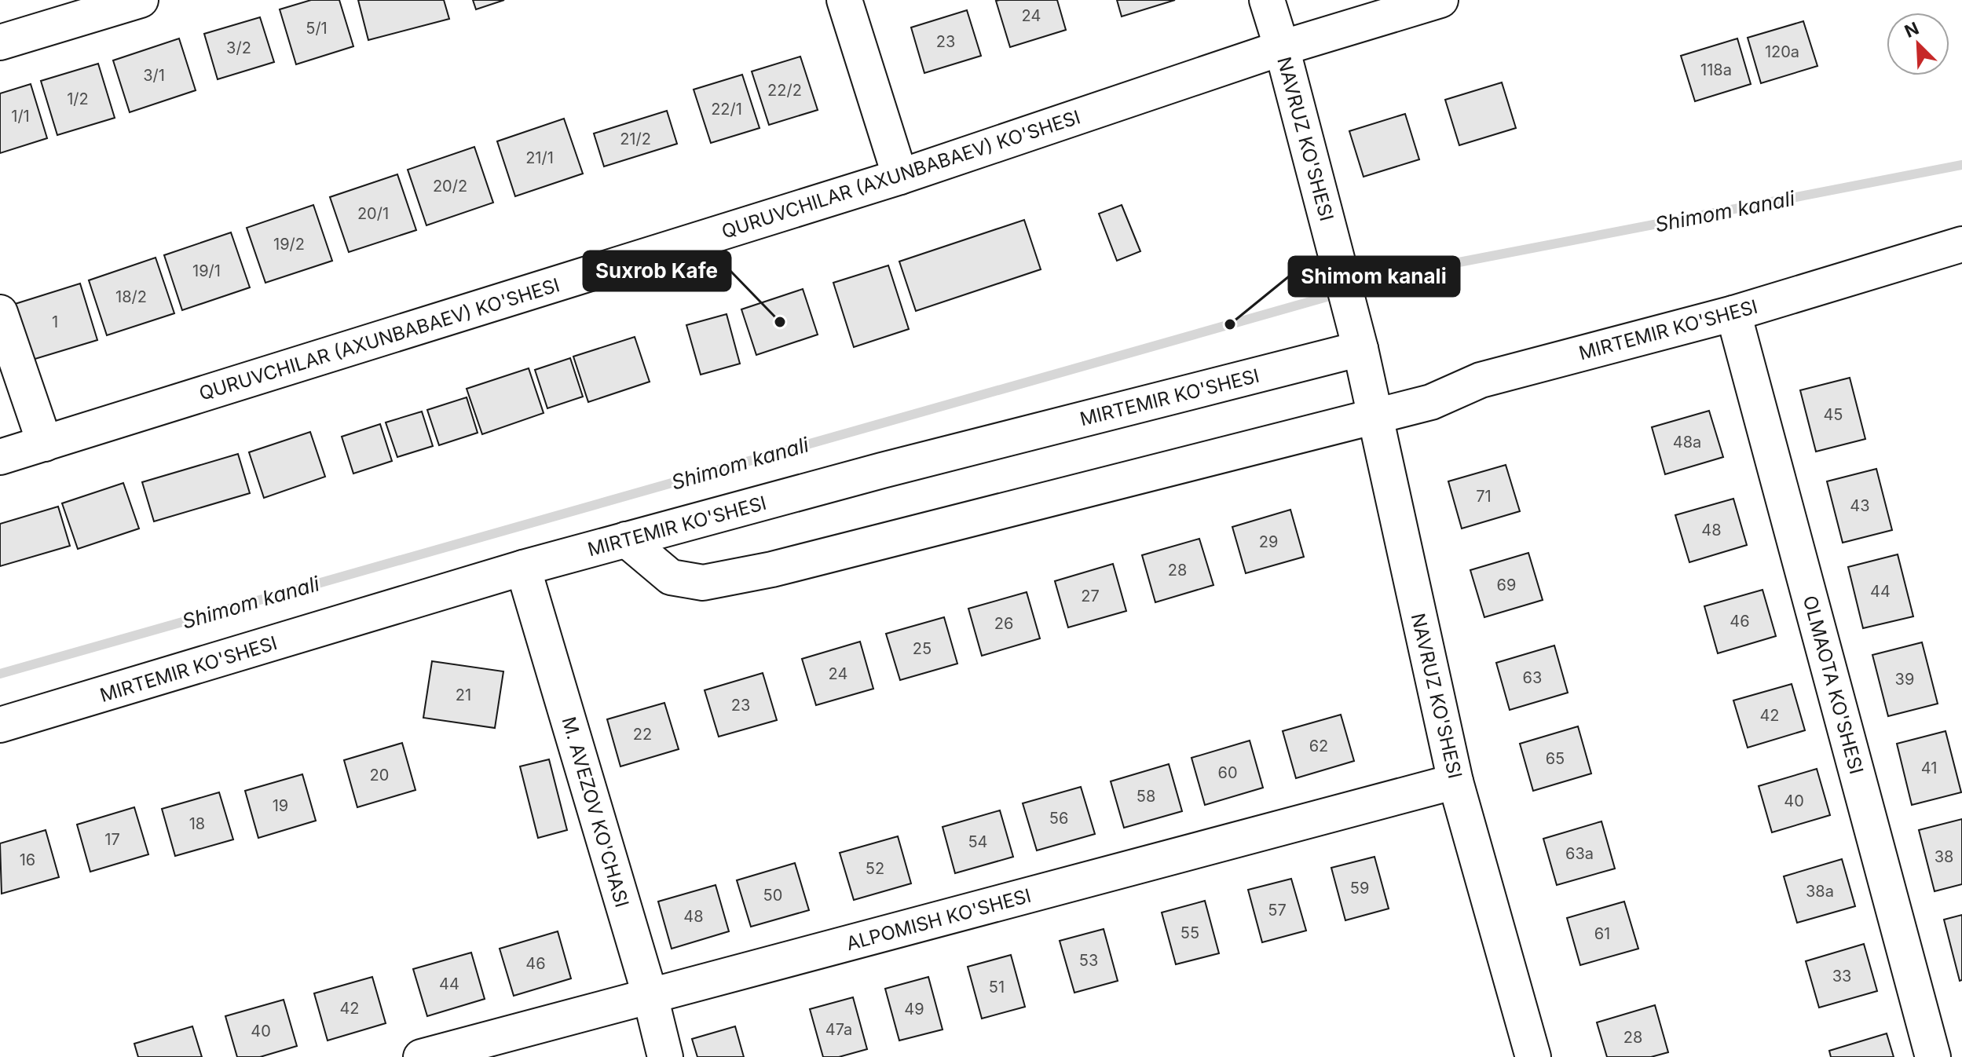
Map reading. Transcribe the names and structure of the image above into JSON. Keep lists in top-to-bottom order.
{
  "streets": {
    "street": [
      "NAVRUZ KO'SHESI",
      "QURUVCHILAR (AXUNBABAEV) KO'SHESI",
      "MIRTEMIR KO'SHESI",
      "OLMAOTA KO'SHESI",
      "M. AVEZOV KO'CHASI",
      "ALPOMISH KO'SHESI"
    ]
  },
  "crossings": [
    ["NAVRUZ KO'SHESI", "QURUVCHILAR (AXUNBABAEV) KO'SHESI"],
    ["NAVRUZ KO'SHESI", "MIRTEMIR KO'SHESI"],
    ["NAVRUZ KO'SHESI", "ALPOMISH KO'SHESI"],
    ["MIRTEMIR KO'SHESI", "OLMAOTA KO'SHESI"],
    ["MIRTEMIR KO'SHESI", "M. AVEZOV KO'CHASI"],
    ["M. AVEZOV KO'CHASI", "ALPOMISH KO'SHESI"]
  ],
  "water": ["Shimom kanali"],
  "places": ["Suxrob Kafe", "Shimom kanali"],
  "house_numbers": [
    "24",
    "5/1",
    "23",
    "3/2",
    "120a",
    "118a",
    "3/1",
    "22/2",
    "1/2",
    "22/1",
    "1/1",
    "21/2",
    "21/1",
    "20/2",
    "20/1",
    "19/2",
    "19/1",
    "18/2",
    "1",
    "45",
    "48a",
    "71",
    "43",
    "48",
    "29",
    "28",
    "69",
    "44",
    "27",
    "46",
    "26",
    "25",
    "24",
    "63",
    "39",
    "21",
    "23",
    "42",
    "22",
    "62",
    "65",
    "41",
    "60",
    "20",
    "58",
    "40",
    "19",
    "56",
    "18",
    "17",
    "54",
    "63a",
    "38",
    "16",
    "52",
    "59",
    "38a",
    "50",
    "57",
    "48",
    "55",
    "61",
    "53",
    "46",
    "33",
    "44",
    "51",
    "42",
    "49",
    "47a",
    "40",
    "28"
  ],
  "north": "top left"
}
